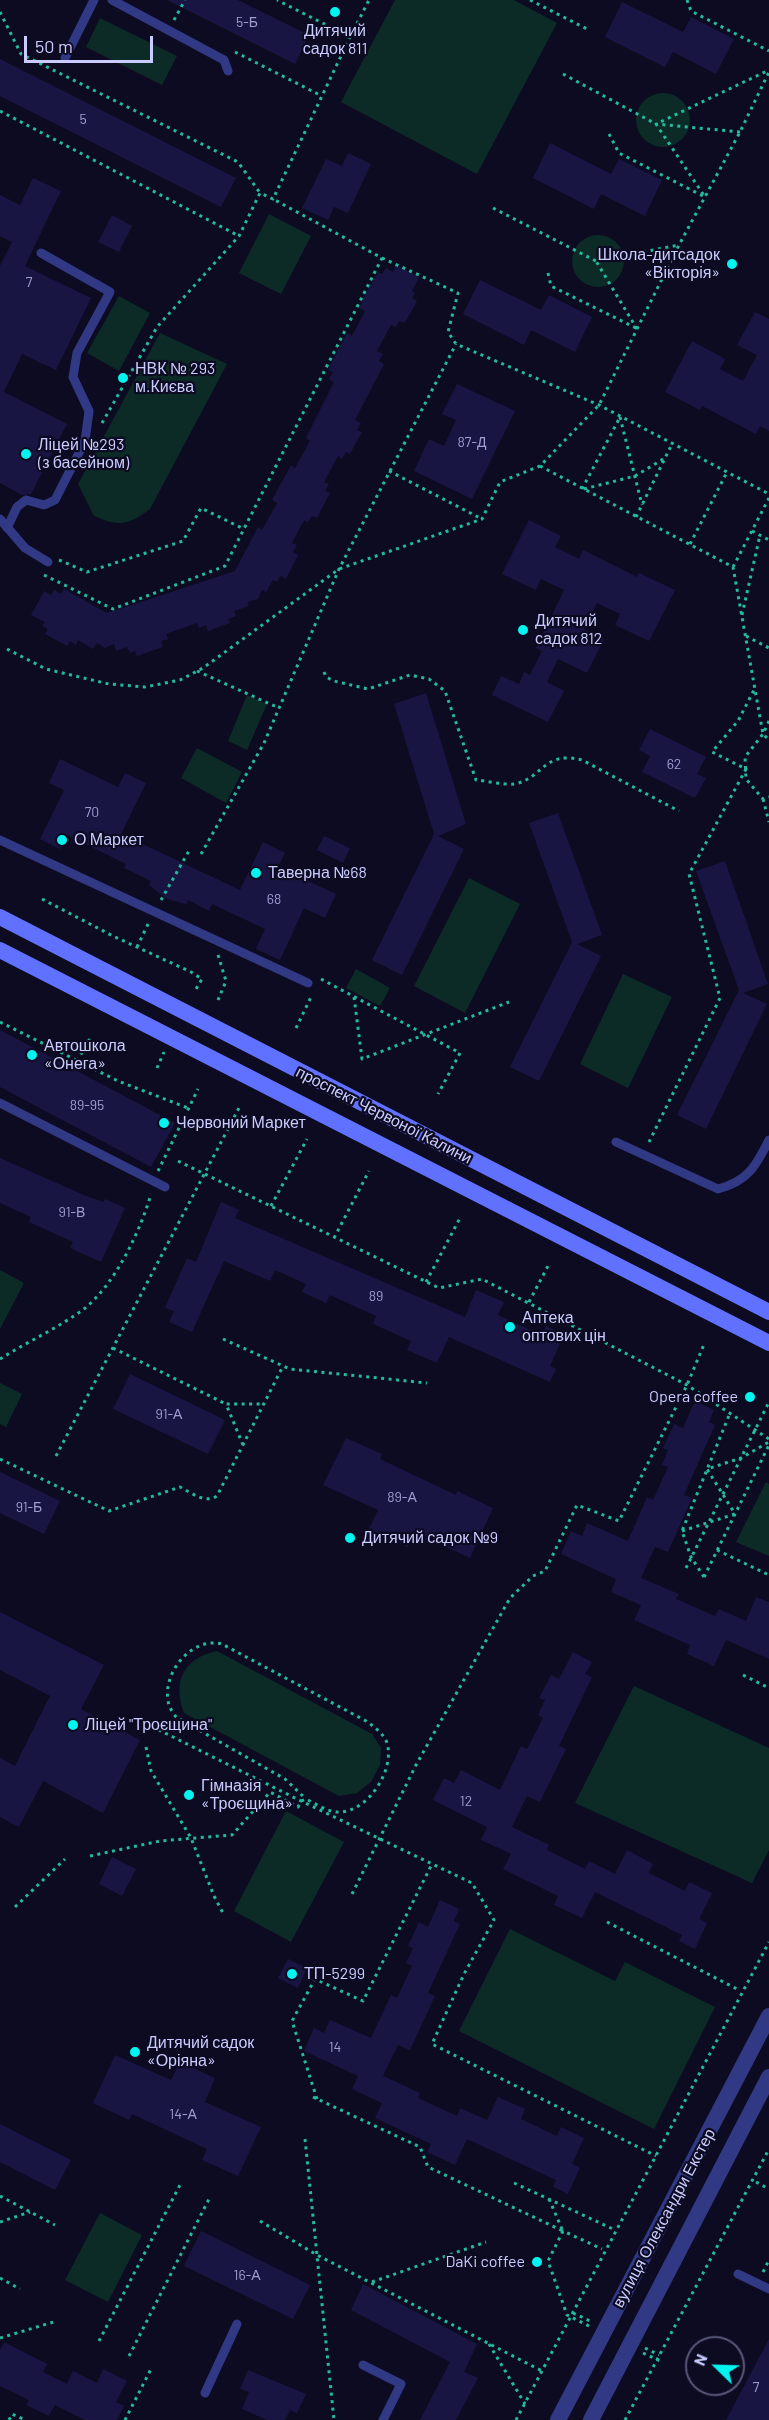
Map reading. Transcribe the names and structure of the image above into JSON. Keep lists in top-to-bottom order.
{
  "streets": {
    "main road": ["проспект Червоної Калини"],
    "street": ["вулиця Олександри Екстер"]
  },
  "places": [
    "Дитячий садок 811",
    "Школа-дитсадок «Вікторія»",
    "НВК № 293 м.Києва",
    "Ліцей №293 (з басейном)",
    "Дитячий садок 812",
    "О Маркет",
    "Таверна №68",
    "Автошкола «Онега»",
    "Червоний Маркет",
    "Аптека оптових цін",
    "Opera coffee",
    "Дитячий садок №9",
    "Ліцей \"Троєщина\"",
    "Гімназія «Троєщина»",
    "ТП-5299",
    "Дитячий садок «Оріяна»",
    "DaKi coffee"
  ],
  "house_numbers": [
    "5-Б",
    "5",
    "7",
    "87-Д",
    "62",
    "70",
    "68",
    "89-95",
    "91-В",
    "89",
    "91-А",
    "89-А",
    "91-Б",
    "12",
    "14",
    "14-А",
    "16-А",
    "7"
  ],
  "scale_bar": "50 m",
  "north": "top left"
}
